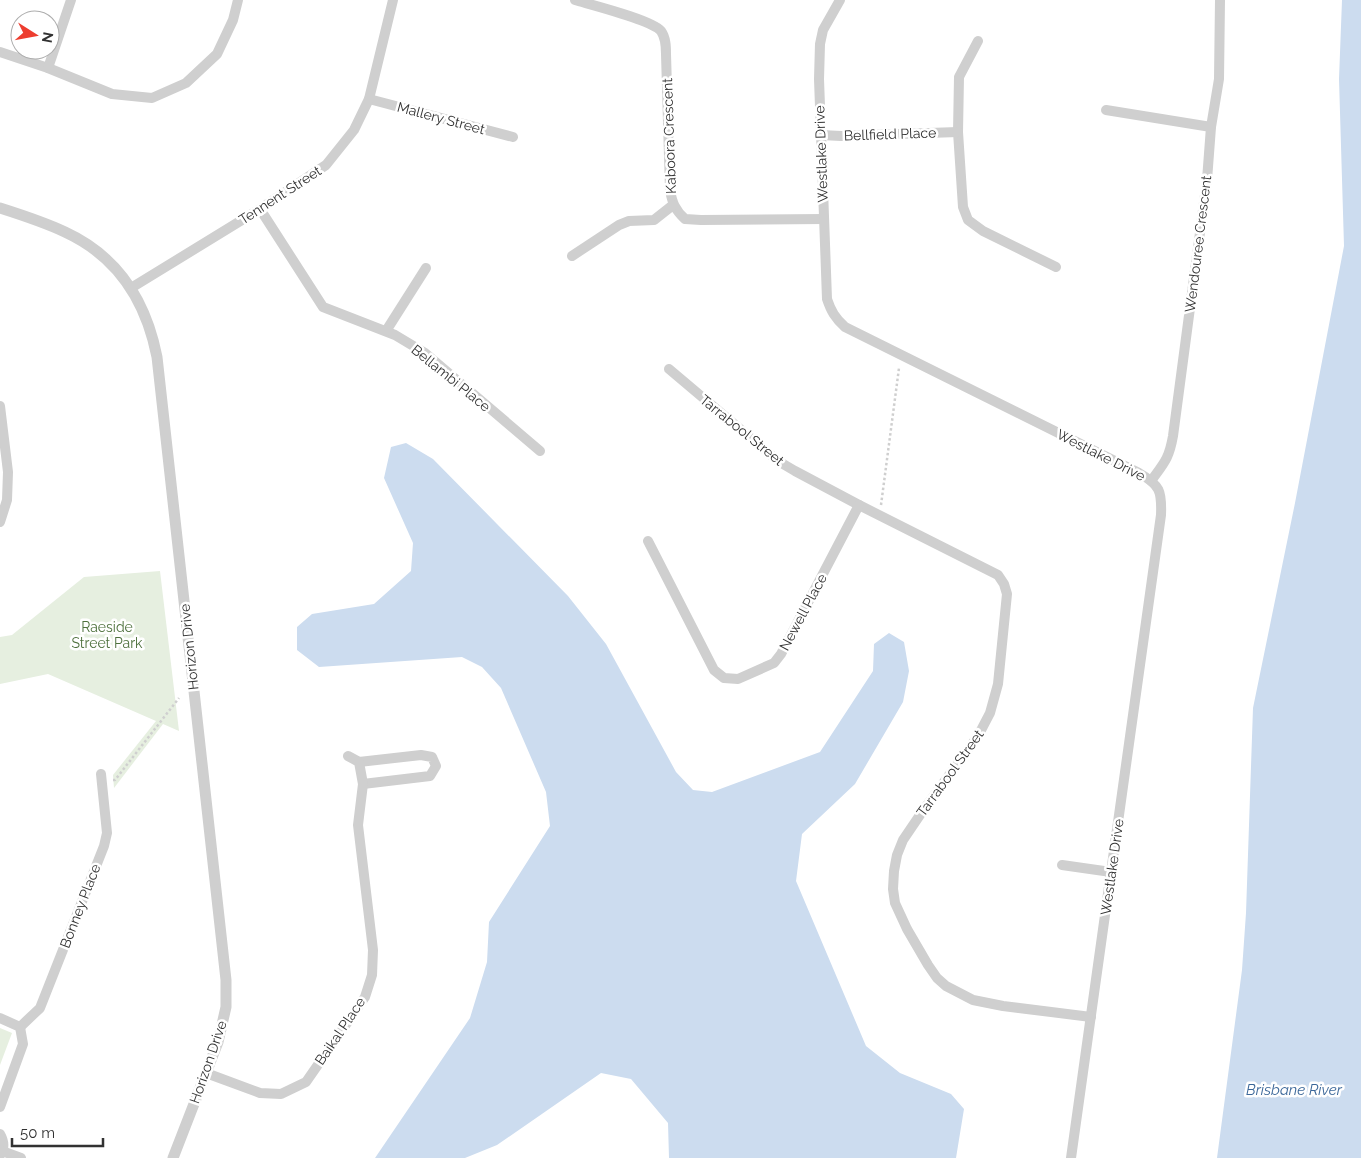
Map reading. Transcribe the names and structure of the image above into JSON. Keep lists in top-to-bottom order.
{
  "streets": {
    "street": [
      "Mallery Street",
      "Bellfield Place",
      "Kaboora Crescent",
      "Westlake Drive",
      "Tennent Street",
      "Wendouree Crescent",
      "Bellambi Place",
      "Tarrabool Street",
      "Newell Place",
      "Horizon Drive",
      "Bonney Place",
      "Baikal Place"
    ]
  },
  "crossings": [
    ["Mallery Street", "Tennent Street"],
    ["Bellfield Place", "Westlake Drive"],
    ["Kaboora Crescent", "Westlake Drive"],
    ["Westlake Drive", "Wendouree Crescent"],
    ["Westlake Drive", "Tarrabool Street"],
    ["Tennent Street", "Bellambi Place"],
    ["Tennent Street", "Horizon Drive"],
    ["Tarrabool Street", "Newell Place"],
    ["Horizon Drive", "Baikal Place"]
  ],
  "water": ["Brisbane River"],
  "parks": ["Raeside Street Park"],
  "scale_bar": "50 m",
  "north": "right"
}
